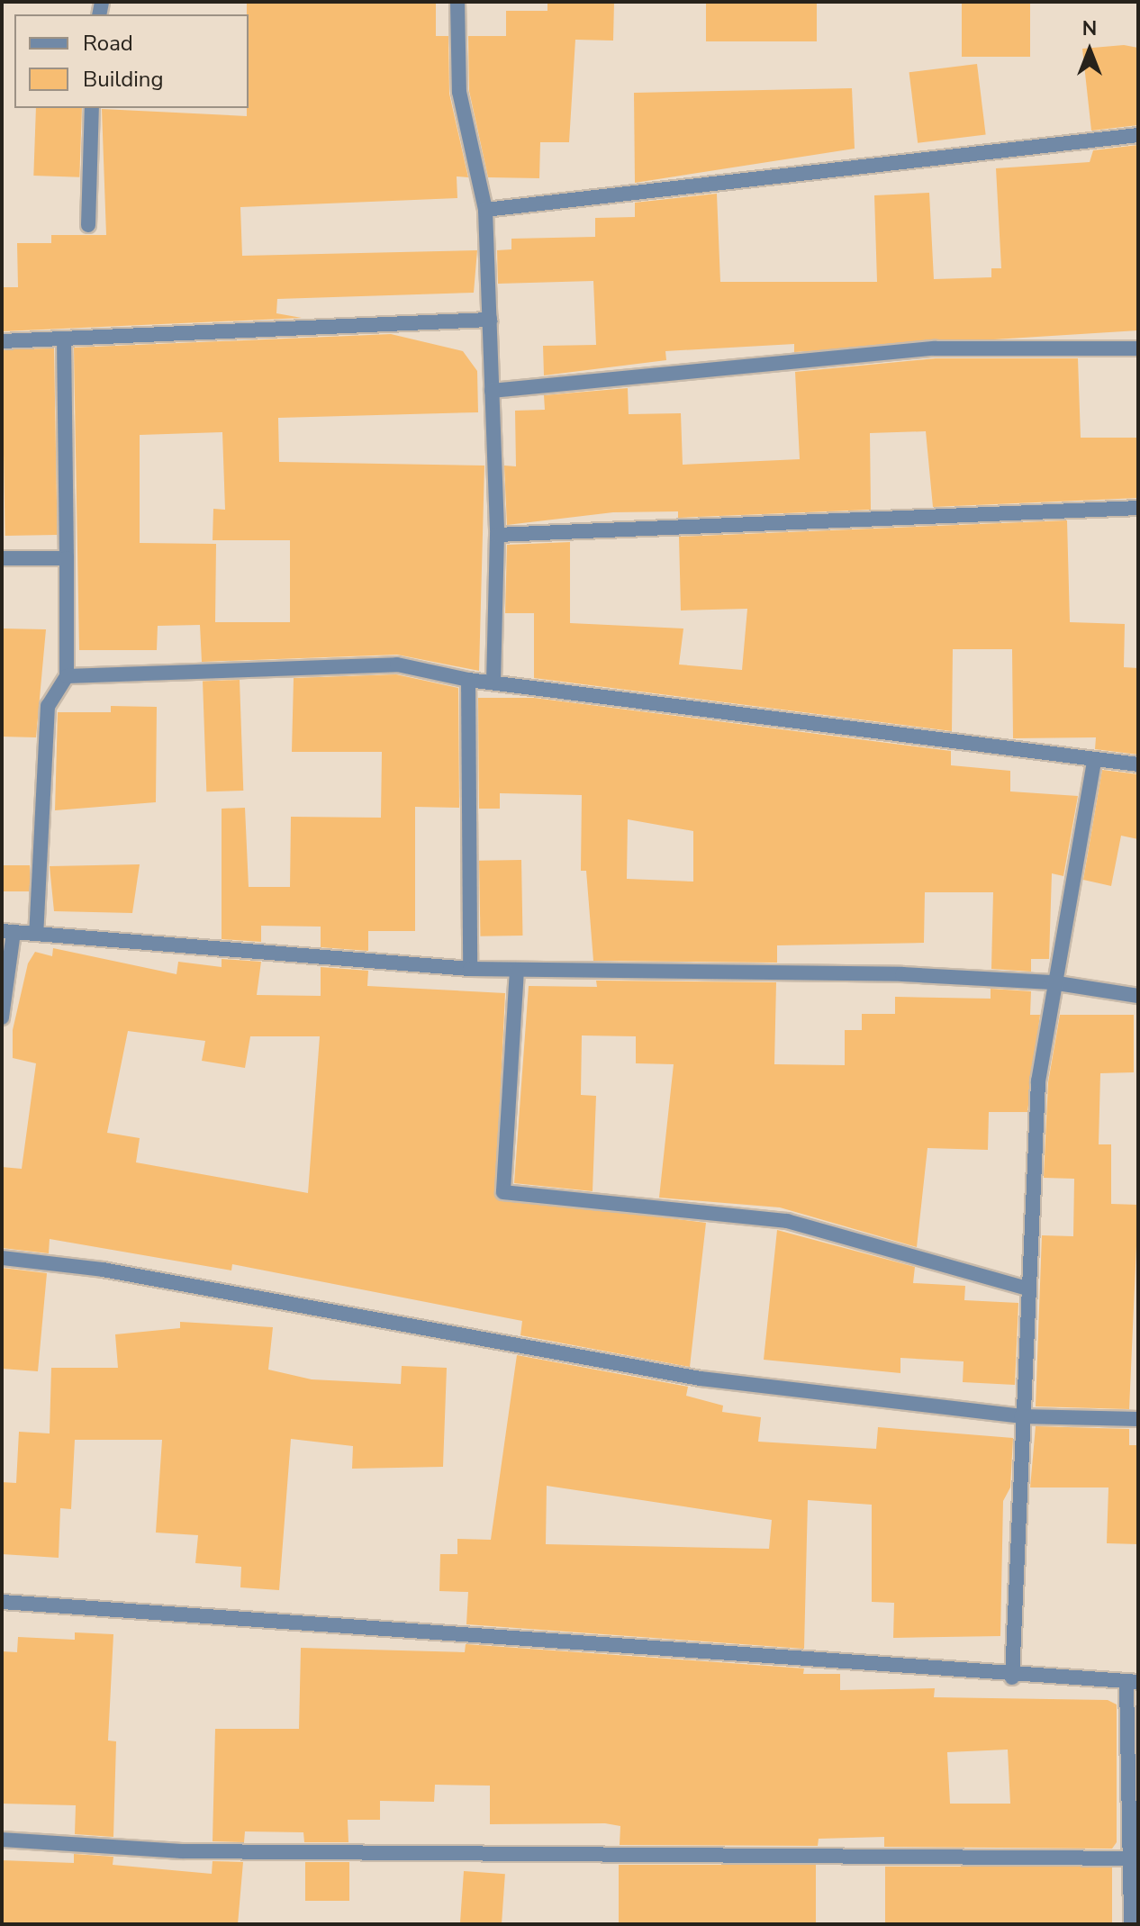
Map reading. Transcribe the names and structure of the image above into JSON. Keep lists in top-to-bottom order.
{
  "legend": ["Road", "Building"],
  "north": "top"
}
